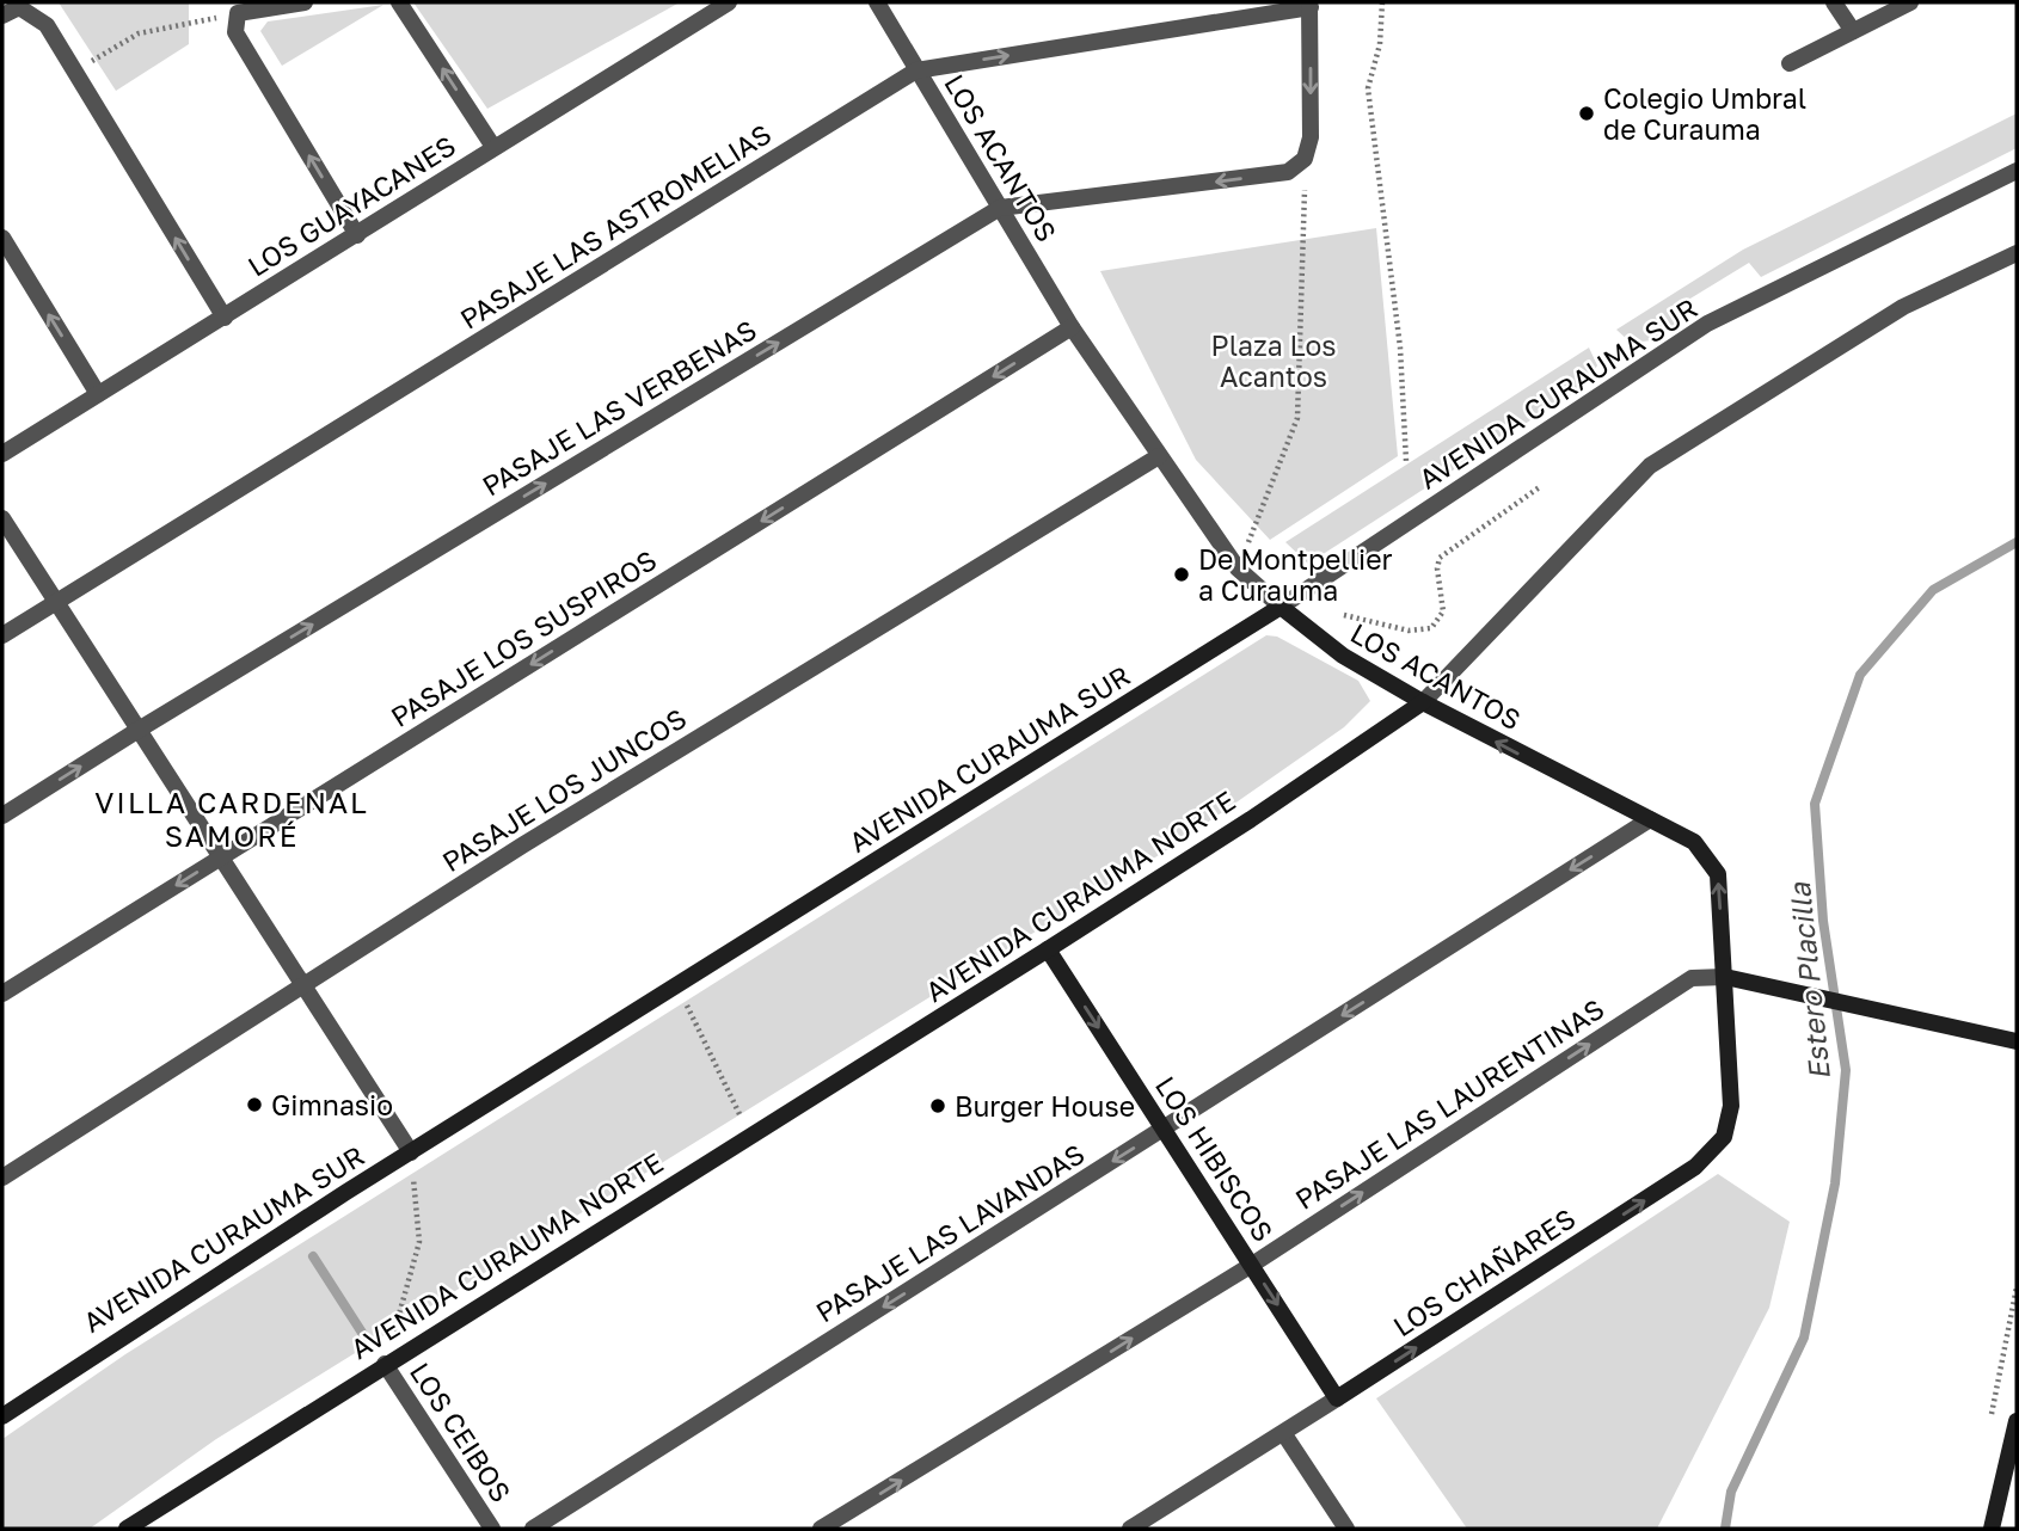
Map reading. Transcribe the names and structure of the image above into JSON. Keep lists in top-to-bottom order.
{
  "streets": {
    "street": [
      "LOS ACANTOS",
      "LOS GUAYACANES",
      "PASAJE LAS ASTROMELIAS",
      "AVENIDA CURAUMA SUR",
      "PASAJE LAS VERBENAS",
      "PASAJE LOS SUSPIROS",
      "PASAJE LOS JUNCOS",
      "AVENIDA CURAUMA NORTE",
      "PASAJE LAS LAURENTINAS",
      "LOS HIBISCOS",
      "PASAJE LAS LAVANDAS",
      "LOS CHAÑARES",
      "LOS CEIBOS"
    ]
  },
  "crossings": [
    ["LOS ACANTOS", "PASAJE LAS ASTROMELIAS"],
    ["LOS ACANTOS", "AVENIDA CURAUMA SUR"],
    ["LOS ACANTOS", "PASAJE LAS VERBENAS"],
    ["LOS ACANTOS", "PASAJE LOS SUSPIROS"],
    ["LOS ACANTOS", "PASAJE LOS JUNCOS"],
    ["LOS ACANTOS", "AVENIDA CURAUMA NORTE"],
    ["LOS ACANTOS", "PASAJE LAS LAURENTINAS"],
    ["LOS ACANTOS", "PASAJE LAS LAVANDAS"],
    ["LOS ACANTOS", "LOS CHAÑARES"],
    ["AVENIDA CURAUMA NORTE", "LOS HIBISCOS"],
    ["AVENIDA CURAUMA NORTE", "LOS CEIBOS"],
    ["PASAJE LAS LAURENTINAS", "LOS HIBISCOS"],
    ["PASAJE LAS LAURENTINAS", "LOS CHAÑARES"],
    ["LOS HIBISCOS", "PASAJE LAS LAVANDAS"],
    ["LOS HIBISCOS", "LOS CHAÑARES"]
  ],
  "one_way": [
    "PASAJE LOS SUSPIROS",
    "PASAJE LAS LAURENTINAS",
    "LOS HIBISCOS",
    "PASAJE LAS LAVANDAS",
    "LOS CHAÑARES"
  ],
  "districts": ["VILLA CARDENAL SAMORÉ"],
  "water": ["Estero Placilla"],
  "parks": ["Plaza Los Acantos"],
  "places": [
    "Colegio Umbral de Curauma",
    "De Montpellier a Curauma",
    "Gimnasio",
    "Burger House"
  ]
}
